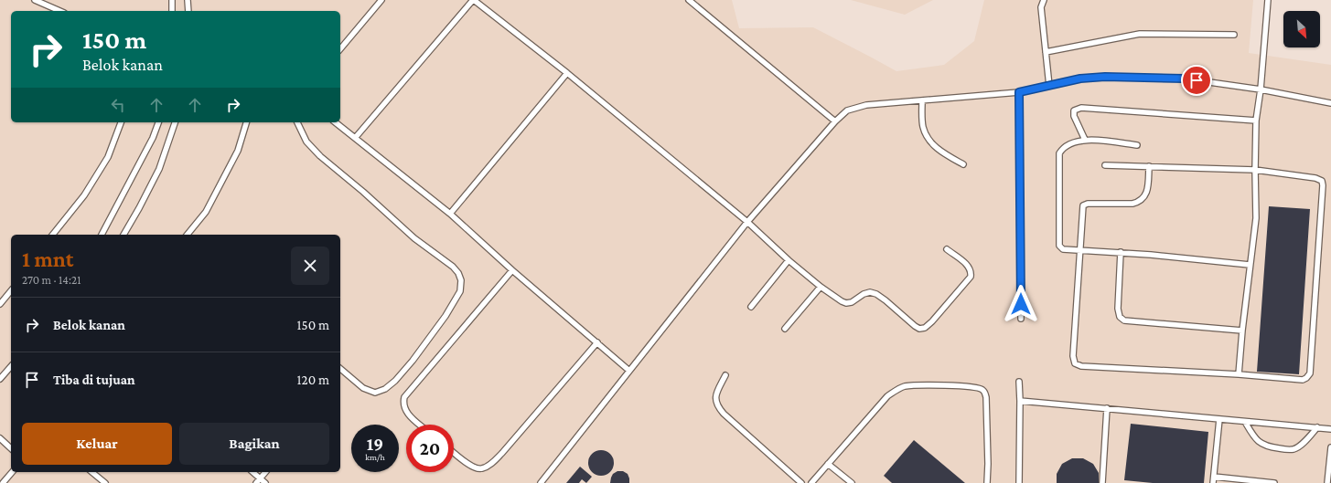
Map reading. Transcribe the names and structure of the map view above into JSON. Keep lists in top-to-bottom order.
{
  "north": "bottom right",
  "page": {
    "turn": ["150 m", "Belok kanan"],
    "heading": ["1 mnt", "270 m · 14:21"],
    "list": [
      {
        "name": "Belok kanan",
        "value": "150 m"
      },
      {
        "name": "Tiba di tujuan",
        "value": "120 m"
      }
    ],
    "buttons": ["Keluar", "Bagikan"],
    "speed": "19 km/h",
    "limit": "20"
  }
}
